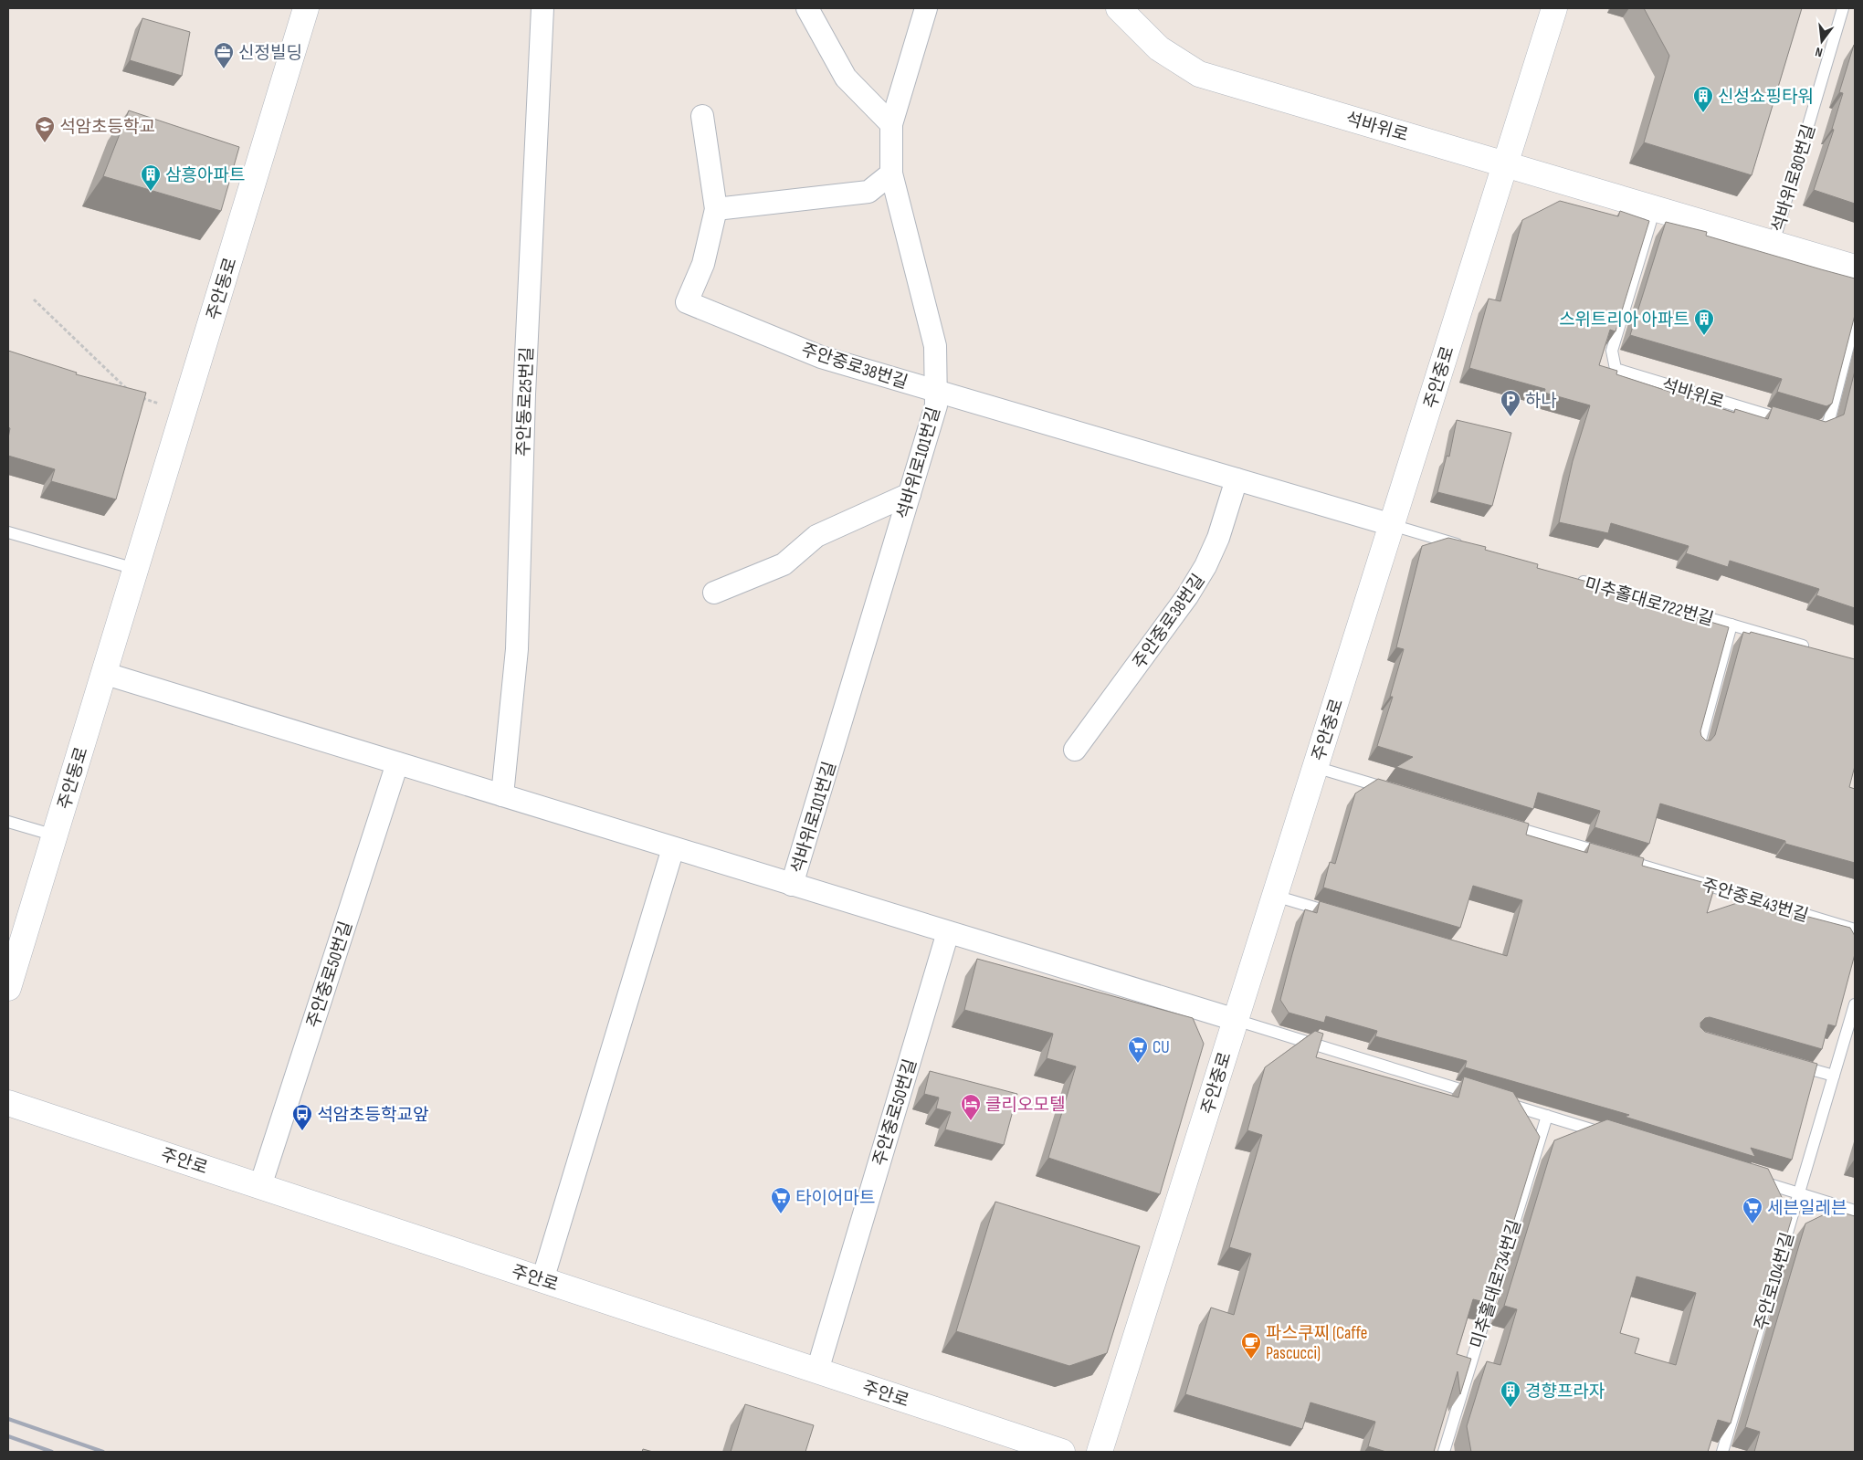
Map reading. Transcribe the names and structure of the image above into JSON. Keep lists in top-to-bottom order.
{
  "streets": {
    "street": [
      "석바위로",
      "주안동로",
      "주안중로38번길",
      "주안중로",
      "주안동로25번길",
      "석바위로101번길",
      "주안중로50번길",
      "주안로"
    ],
    "lane": [
      "석바위로80번길",
      "미추홀대로722번길",
      "주안중로43번길",
      "주안로104번길",
      "미추홀대로734번길"
    ]
  },
  "crossings": [
    ["석바위로", "석바위로80번길"],
    ["석바위로", "주안중로"],
    ["주안중로38번길", "주안중로"],
    ["주안중로38번길", "석바위로101번길"],
    ["주안중로50번길", "주안로"]
  ],
  "places": {
    "office": ["신정빌딩"],
    "building": [
      "신성쇼핑타워",
      "삼흥아파트",
      "스위트리아 아파트",
      "경향프라자"
    ],
    "school or university": ["석암초등학교"],
    "parking": ["하나"],
    "supermarket": ["CU", "타이어마트", "세븐일레븐"],
    "hotel": ["클리오모텔"],
    "bus stop": ["석암초등학교앞"],
    "cafe": ["파스쿠찌 (Caffe Pascucci)"]
  },
  "north": "bottom"
}
